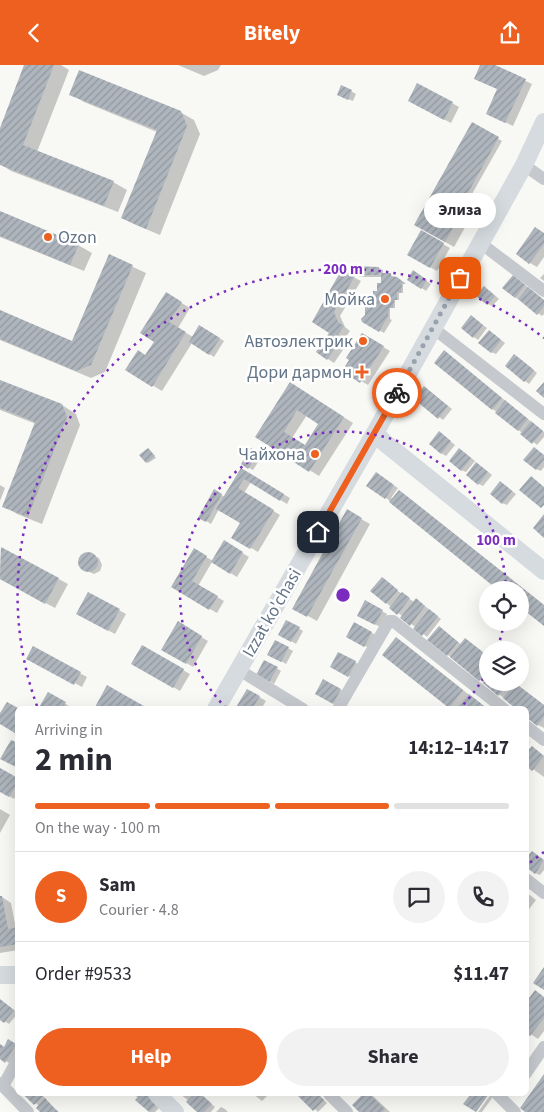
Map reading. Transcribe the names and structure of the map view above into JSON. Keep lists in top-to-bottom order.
{
  "streets": {
    "main road": ["Izzat ko'chasi"]
  },
  "places": {
    "other": [
      "Ozon",
      "Элиза",
      "Мойка",
      "Автоэлектрик",
      "Чайхона"
    ],
    "health": ["Дори дармон"]
  },
  "page": {
    "header": "Bitely",
    "bubble": "Элиза",
    "heading": ["2 min", "Arriving in", "14:12–14:17"],
    "panel": [
      "Sam",
      "Courier · 4.8",
      "Order #9533",
      "$11.47"
    ],
    "bar": "On the way · 100 m",
    "round": "S",
    "buttons": ["Help", "Share"]
  },
  "rings": ["200 m", "100 m"]
}
